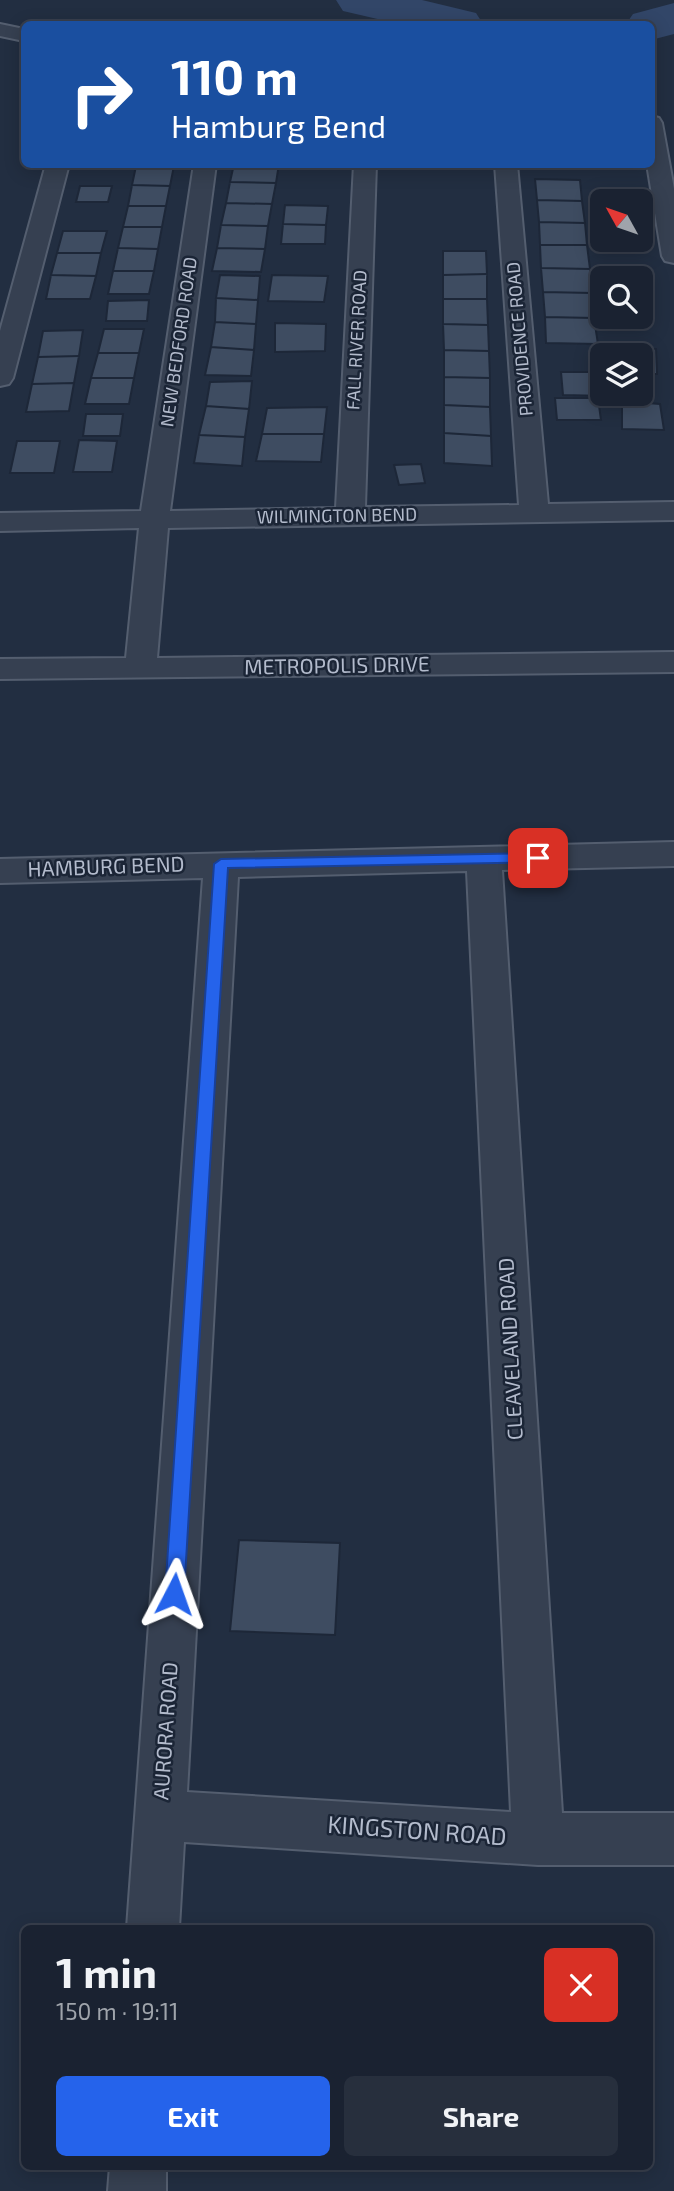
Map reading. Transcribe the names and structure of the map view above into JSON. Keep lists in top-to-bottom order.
{
  "streets": {
    "street": [
      "PROVIDENCE ROAD",
      "FALL RIVER ROAD",
      "NEW BEDFORD ROAD",
      "WILMINGTON BEND",
      "METROPOLIS DRIVE",
      "HAMBURG BEND",
      "CLEAVELAND ROAD",
      "AURORA ROAD",
      "KINGSTON ROAD"
    ]
  },
  "crossings": [
    ["PROVIDENCE ROAD", "WILMINGTON BEND"],
    ["FALL RIVER ROAD", "WILMINGTON BEND"],
    ["NEW BEDFORD ROAD", "WILMINGTON BEND"],
    ["NEW BEDFORD ROAD", "METROPOLIS DRIVE"],
    ["HAMBURG BEND", "CLEAVELAND ROAD"],
    ["HAMBURG BEND", "AURORA ROAD"],
    ["CLEAVELAND ROAD", "KINGSTON ROAD"],
    ["AURORA ROAD", "KINGSTON ROAD"]
  ],
  "north": "top left",
  "page": {
    "turn": ["110 m", "Hamburg Bend"],
    "heading": ["1 min", "150 m · 19:11"],
    "buttons": ["Exit", "Share"]
  }
}
